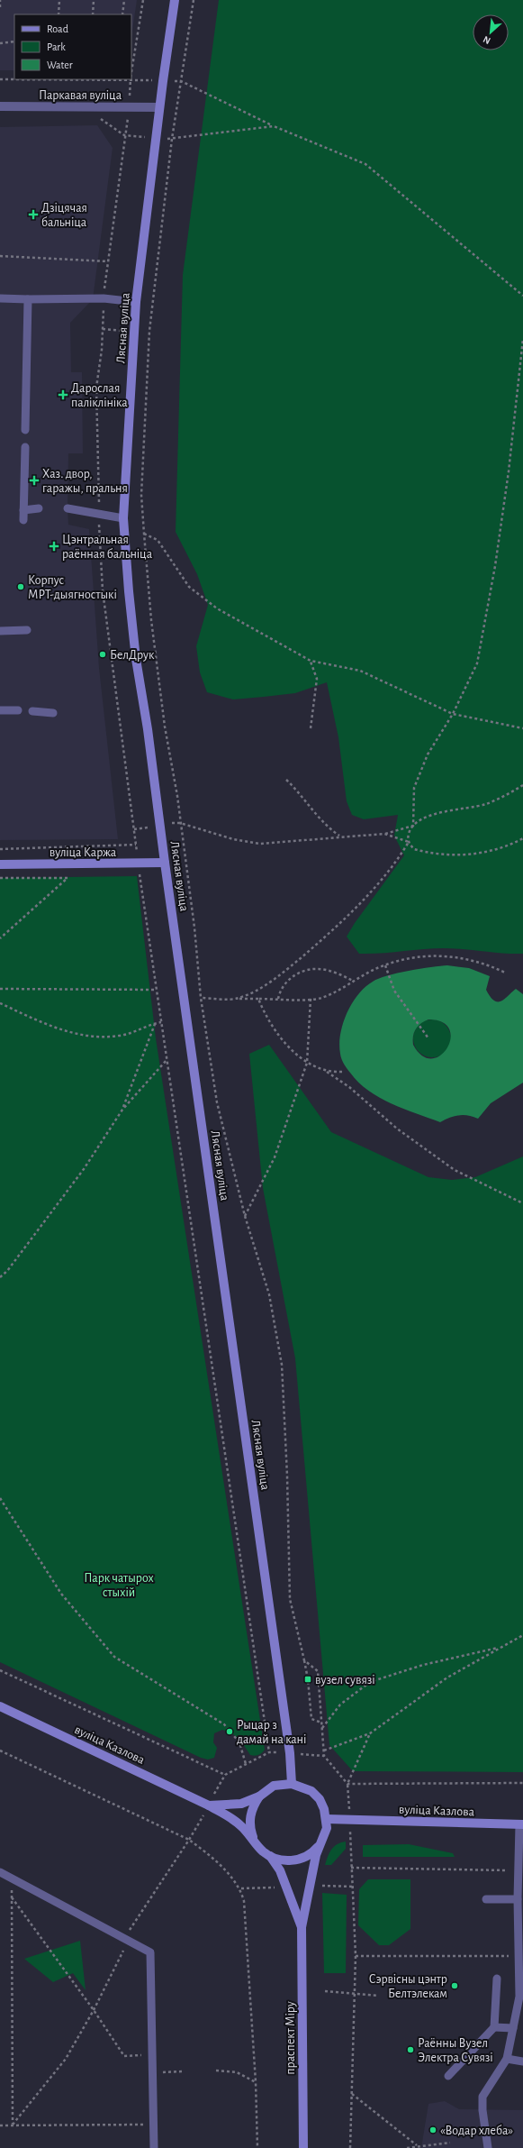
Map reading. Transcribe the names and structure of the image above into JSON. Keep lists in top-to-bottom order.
{
  "streets": {
    "main road": [
      "Лясная вуліца",
      "вуліца Каржа",
      "вуліца Казлова",
      "праспект Міру"
    ],
    "street": ["Паркавая вуліца"]
  },
  "crossings": [
    ["Паркавая вуліца", "Лясная вуліца"],
    ["Лясная вуліца", "вуліца Каржа"],
    ["Лясная вуліца", "вуліца Казлова"]
  ],
  "parks": ["Парк чатырох стыхій"],
  "places": {
    "health": [
      "Дзіцячая бальніца",
      "Дарослая паліклініка",
      "Хаз. двор, гаражы, пральня",
      "Цэнтральная раённая бальніца"
    ],
    "other": [
      "Корпус МРТ-дыягностыкі",
      "БелДрук",
      "Рыцар з дамай на кані",
      "Сэрвісны цэнтр Белтэлекам",
      "Раённы Вузел Электра Сувязі",
      "«Водар хлеба»"
    ],
    "transit": ["вузел сувязі"]
  },
  "legend": ["Road", "Park", "Water"],
  "north": "bottom left"
}
